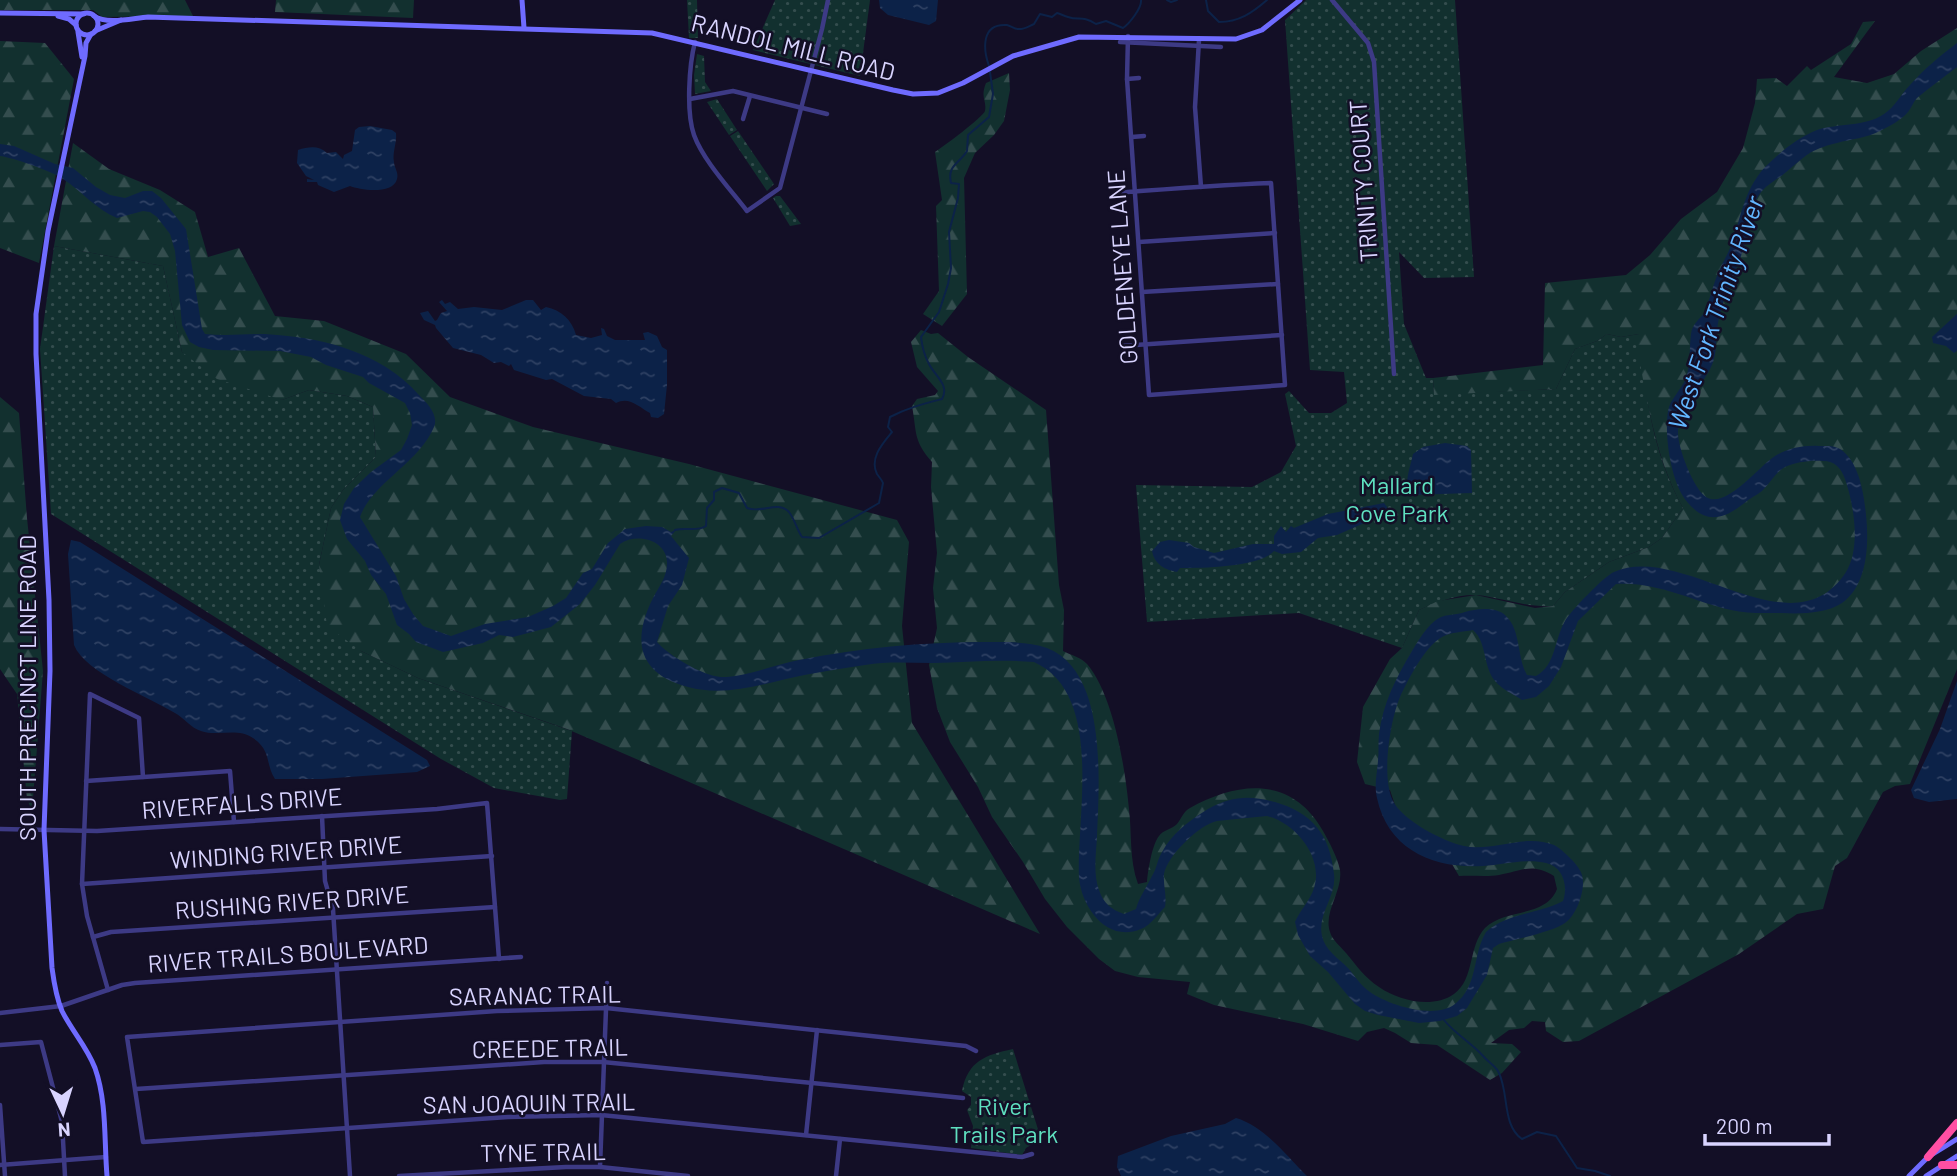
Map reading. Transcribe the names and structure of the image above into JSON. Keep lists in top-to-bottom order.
{
  "streets": {
    "main road": ["RANDOL MILL ROAD", "SOUTH PRECINCT LINE ROAD"],
    "street": [
      "TRINITY COURT",
      "GOLDENEYE LANE",
      "RIVERFALLS DRIVE",
      "WINDING RIVER DRIVE",
      "RUSHING RIVER DRIVE",
      "RIVER TRAILS BOULEVARD",
      "SARANAC TRAIL",
      "CREEDE TRAIL",
      "SAN JOAQUIN TRAIL",
      "TYNE TRAIL"
    ]
  },
  "crossings": [
    ["RANDOL MILL ROAD", "GOLDENEYE LANE"],
    ["RANDOL MILL ROAD", "SOUTH PRECINCT LINE ROAD"],
    ["SOUTH PRECINCT LINE ROAD", "RIVERFALLS DRIVE"],
    ["SOUTH PRECINCT LINE ROAD", "RIVER TRAILS BOULEVARD"],
    ["RIVERFALLS DRIVE", "WINDING RIVER DRIVE"],
    ["SARANAC TRAIL", "CREEDE TRAIL"],
    ["SARANAC TRAIL", "SAN JOAQUIN TRAIL"],
    ["CREEDE TRAIL", "SAN JOAQUIN TRAIL"]
  ],
  "water": ["West Fork Trinity River"],
  "parks": ["Mallard Cove Park", "River Trails Park"],
  "scale_bar": "200 m",
  "north": "bottom"
}
